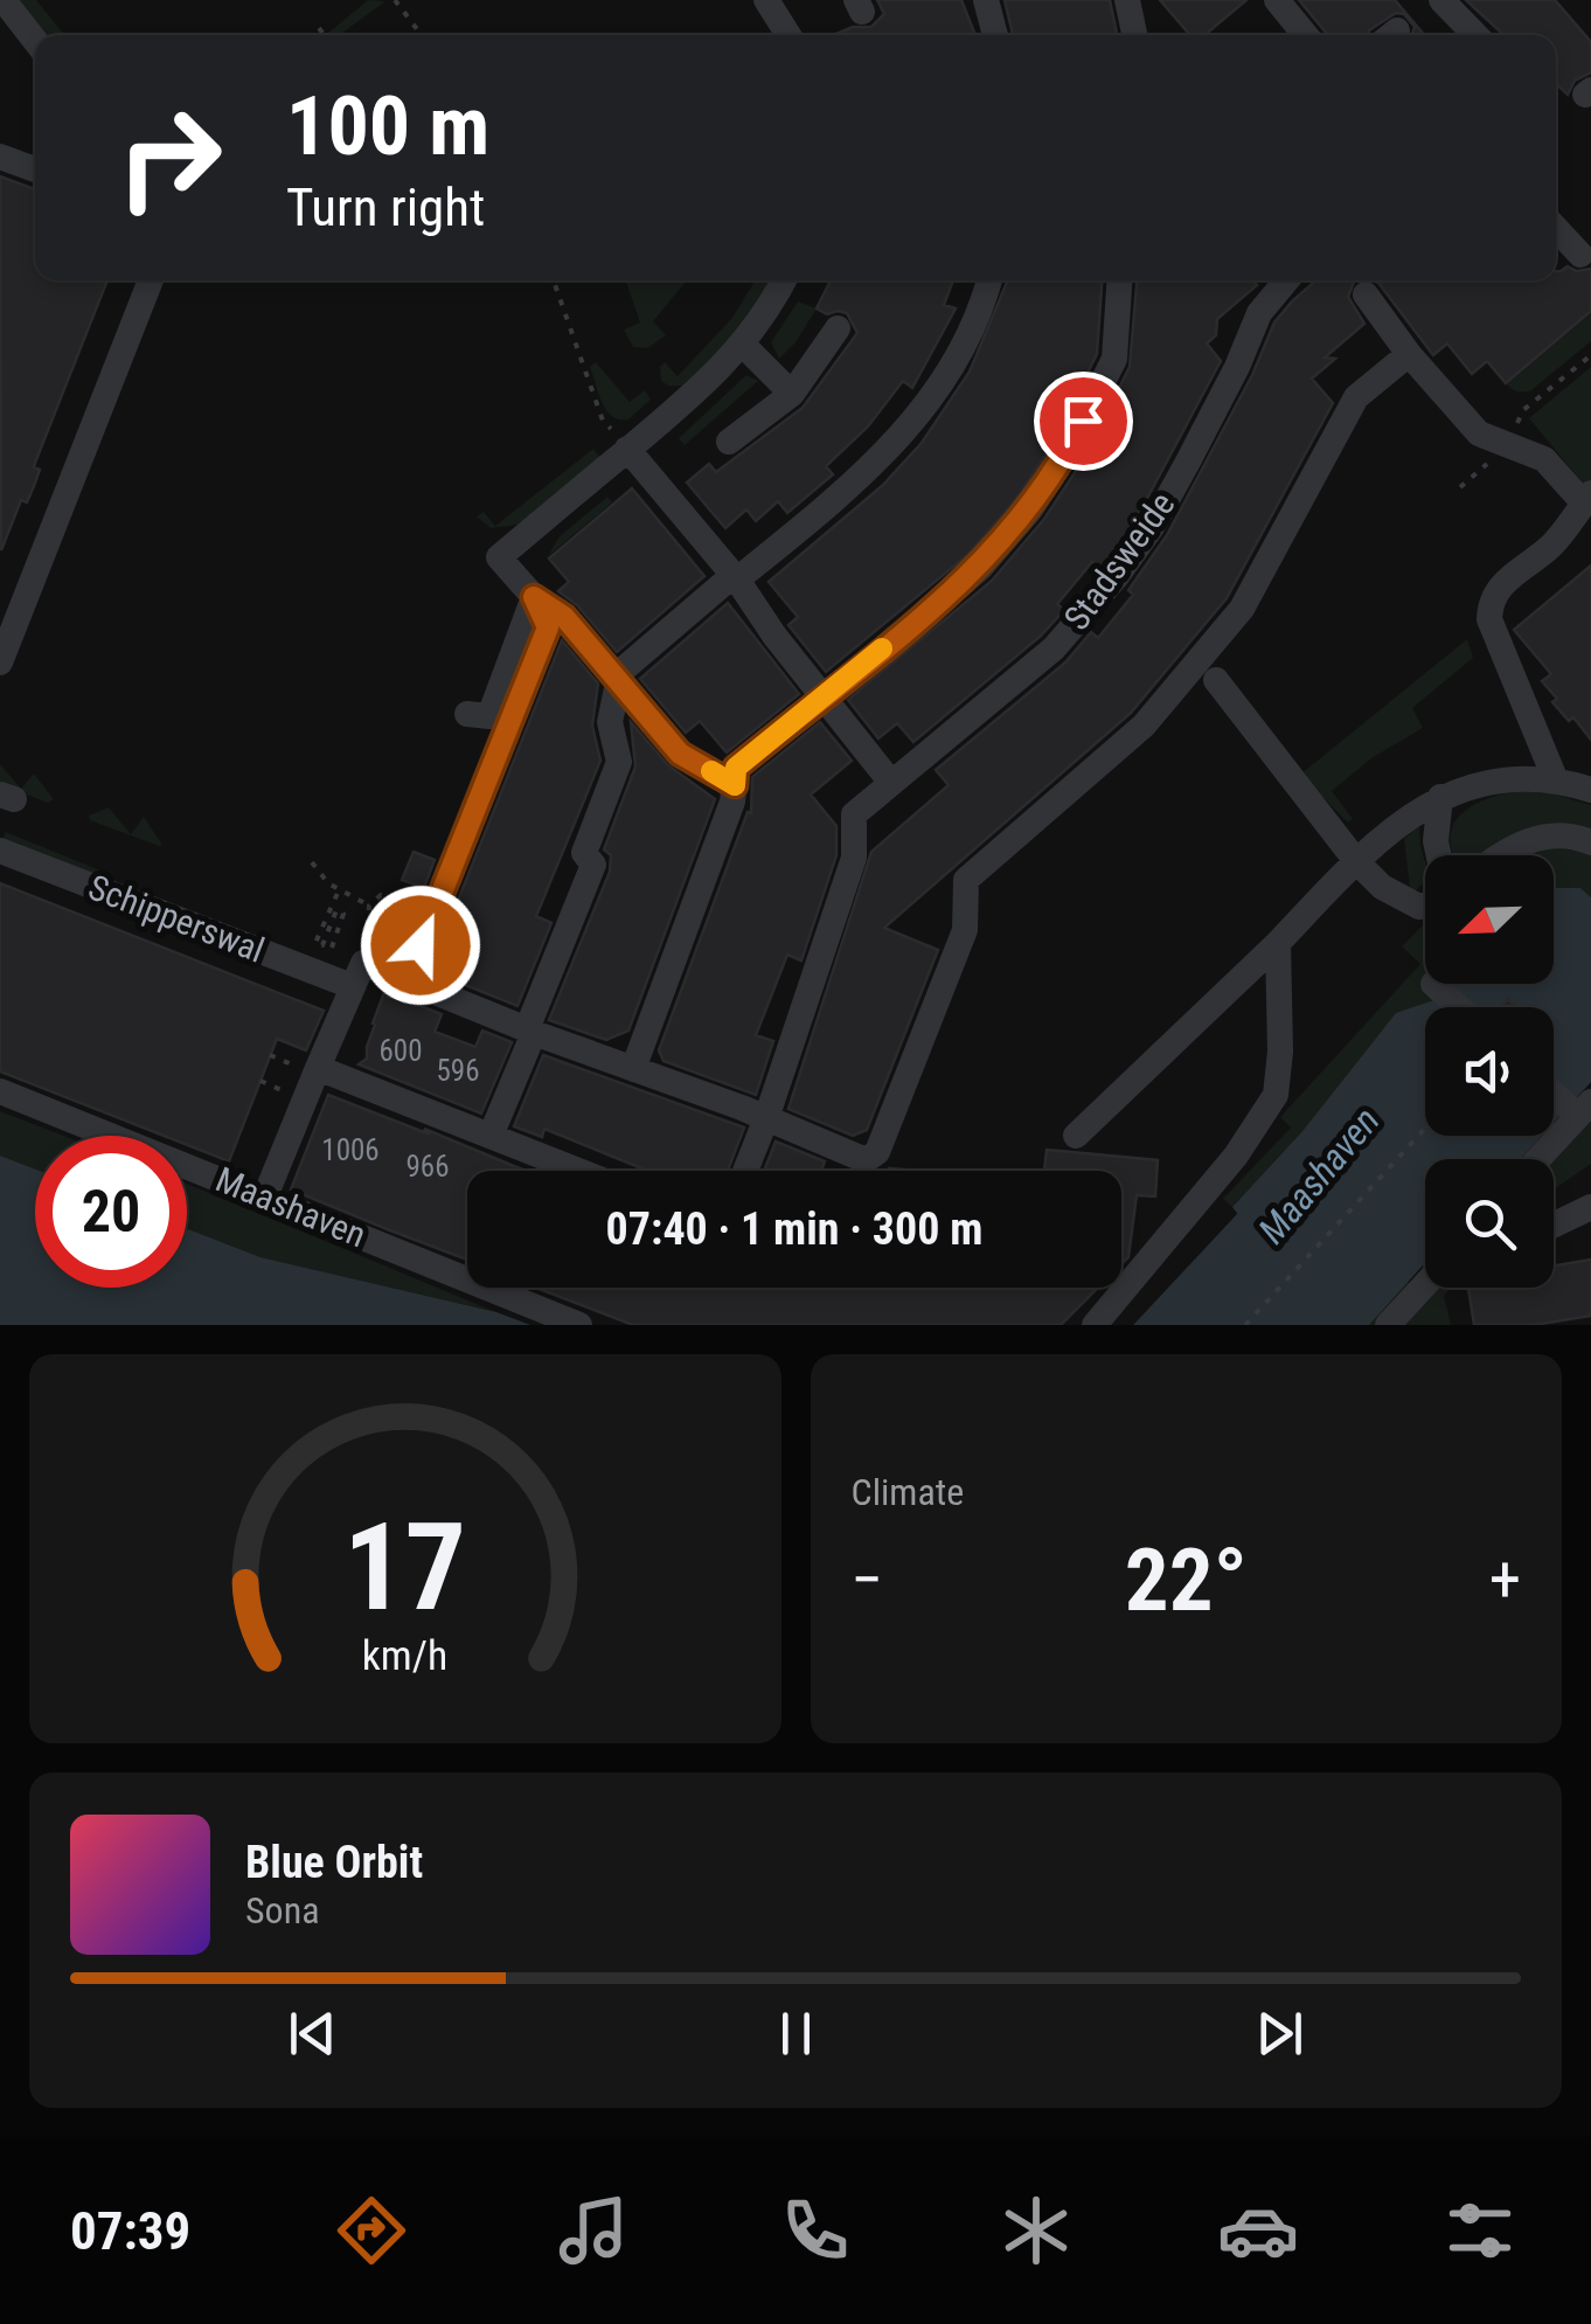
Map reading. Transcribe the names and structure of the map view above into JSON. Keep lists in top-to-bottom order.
{
  "streets": {
    "street": ["Stadsweide", "Schipperswal", "Maashaven"]
  },
  "water": ["Maashaven"],
  "house_numbers": [
    "600",
    "596",
    "1006",
    "966"
  ],
  "north": "bottom left",
  "page": {
    "turn": ["100 m", "Turn right"],
    "limit": "20",
    "trip": "07:40 · 1 min · 300 m",
    "tile": "Climate",
    "heat": ["−", "22°", "+"],
    "song": ["Blue Orbit", "Sona"],
    "tabs": "07:39",
    "gauge": ["17", "km/h"]
  }
}
